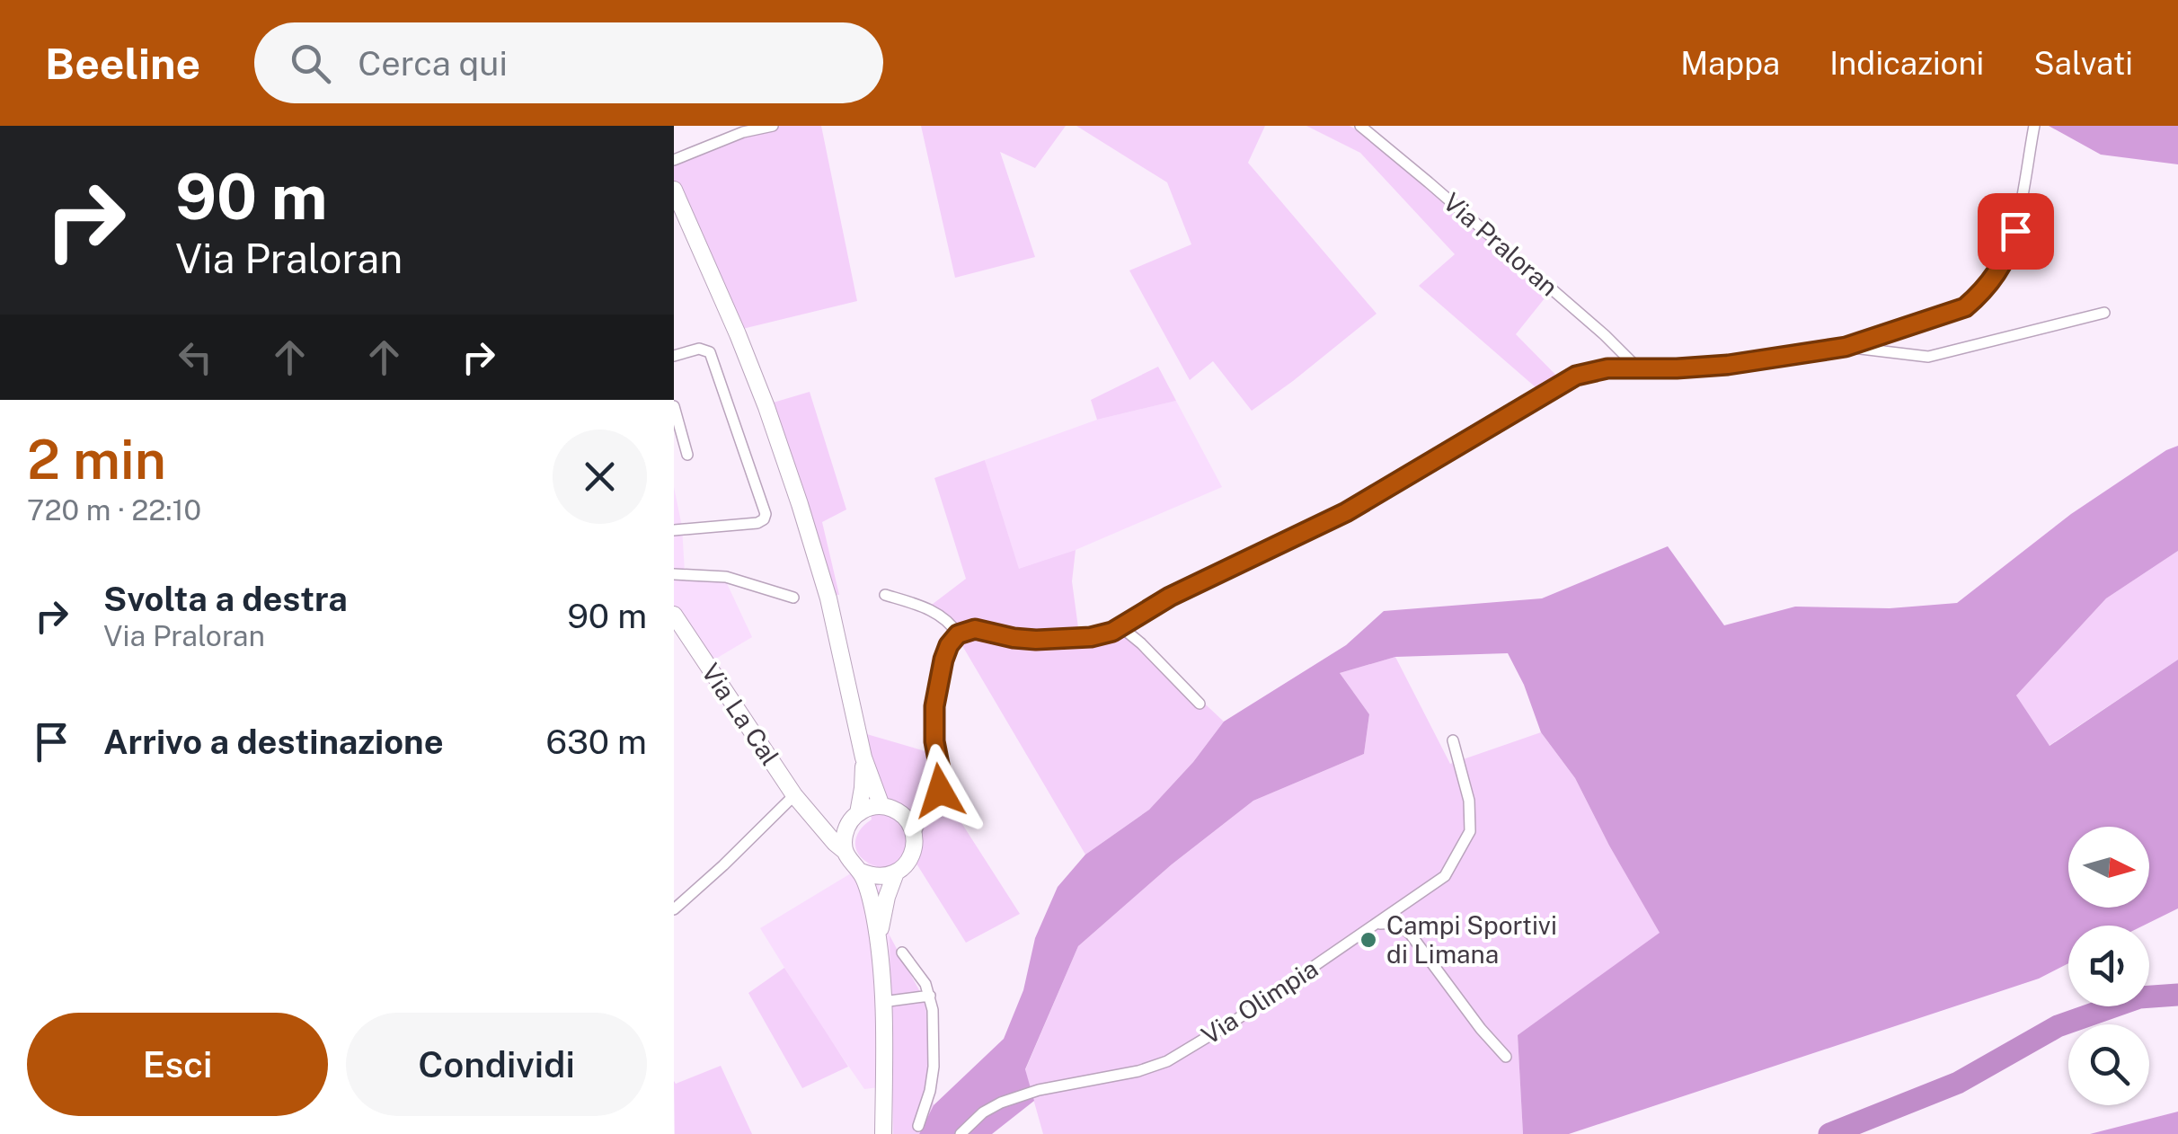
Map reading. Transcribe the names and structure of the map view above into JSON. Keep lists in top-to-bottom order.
{
  "streets": {
    "main road": ["Via La Cal"],
    "street": ["Via Praloran", "Via Olimpia"]
  },
  "places": ["Campi Sportivi di Limana"],
  "north": "right",
  "page": {
    "header": "Beeline",
    "search": "Cerca qui",
    "nav": ["Mappa", "Indicazioni", "Salvati"],
    "turn": ["90 m", "Via Praloran"],
    "heading": ["2 min", "720 m · 22:10"],
    "list": [
      {
        "name": "Svolta a destra",
        "note": "Via Praloran",
        "value": "90 m"
      },
      {
        "name": "Arrivo a destinazione",
        "value": "630 m"
      }
    ],
    "buttons": ["Esci", "Condividi"]
  }
}
